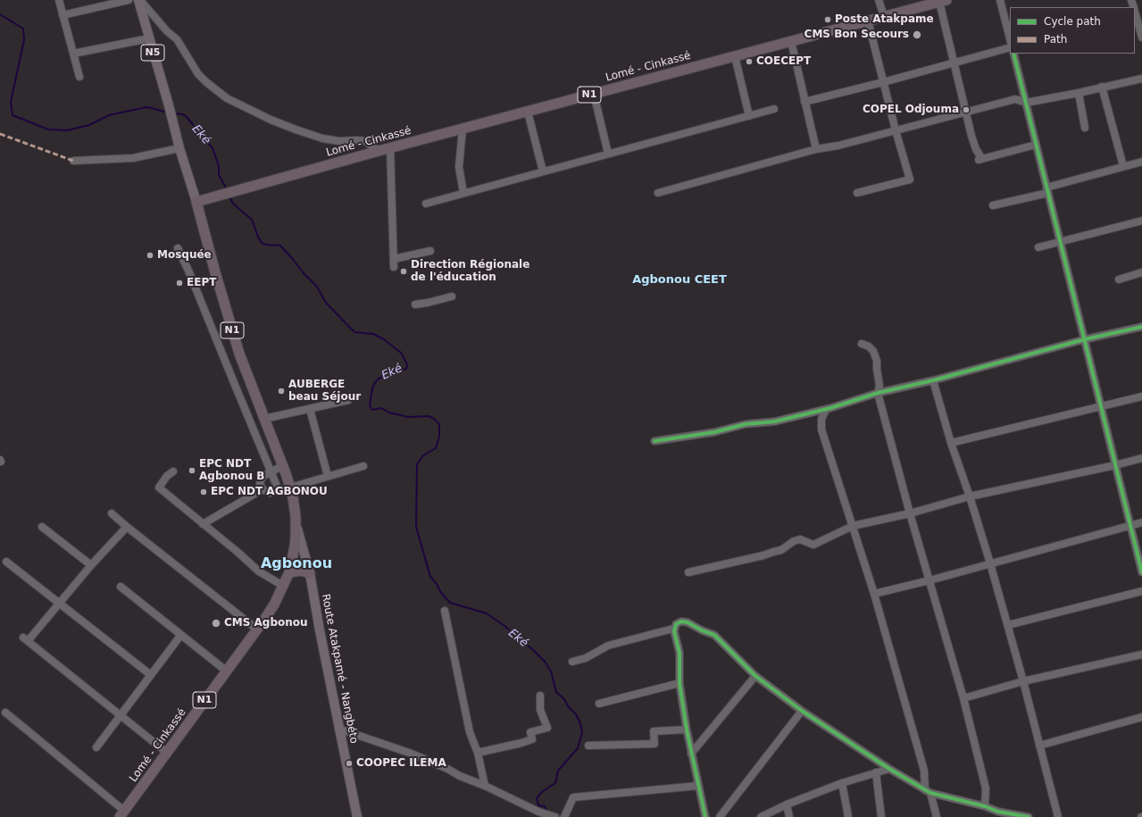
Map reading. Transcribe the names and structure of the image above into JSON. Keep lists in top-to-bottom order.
{
  "streets": {
    "highway": ["Lomé - Cinkassé", "N1"],
    "main road": ["N5", "Route Atakpamé - Nangbéto"]
  },
  "crossings": [
    ["N5", "Lomé - Cinkassé"],
    ["N5", "N1"],
    ["Lomé - Cinkassé", "N1"],
    ["Lomé - Cinkassé", "Route Atakpamé - Nangbéto"]
  ],
  "districts": ["Agbonou CEET", "Agbonou"],
  "water": ["Eké"],
  "places": [
    "Poste Atakpame",
    "CMS Bon Secours",
    "COECEPT",
    "COPEL Odjouma",
    "Mosquée",
    "Direction Régionale de l'éducation",
    "EEPT",
    "AUBERGE beau Séjour",
    "EPC NDT Agbonou B",
    "EPC NDT AGBONOU",
    "CMS Agbonou",
    "COOPEC ILEMA"
  ],
  "legend": ["Cycle path", "Path"]
}
